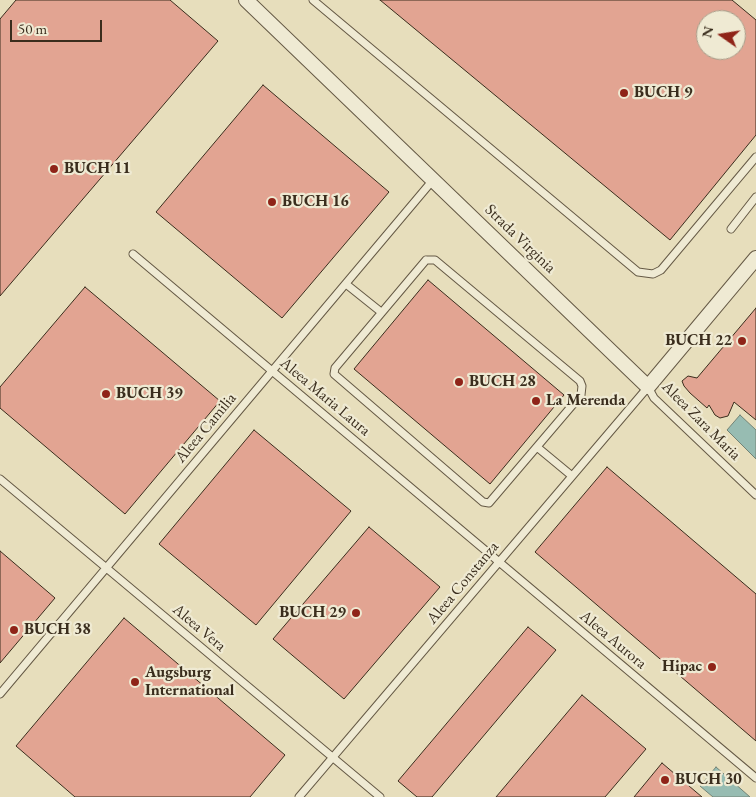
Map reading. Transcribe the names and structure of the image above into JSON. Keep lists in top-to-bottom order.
{
  "streets": {
    "street": ["Strada Virginia"],
    "lane": [
      "Aleea Maria Laura",
      "Aleea Zara Maria",
      "Aleea Camilia",
      "Aleea Constanza",
      "Aleea Vera",
      "Aleea Aurora"
    ]
  },
  "crossings": [
    ["Strada Virginia", "Aleea Zara Maria"],
    ["Strada Virginia", "Aleea Camilia"],
    ["Strada Virginia", "Aleea Constanza"],
    ["Aleea Maria Laura", "Aleea Camilia"],
    ["Aleea Maria Laura", "Aleea Constanza"],
    ["Aleea Maria Laura", "Aleea Aurora"],
    ["Aleea Zara Maria", "Aleea Constanza"],
    ["Aleea Camilia", "Aleea Vera"],
    ["Aleea Constanza", "Aleea Vera"],
    ["Aleea Constanza", "Aleea Aurora"]
  ],
  "places": [
    "BUCH 9",
    "BUCH 11",
    "BUCH 16",
    "BUCH 22",
    "BUCH 28",
    "BUCH 39",
    "La Merenda",
    "BUCH 29",
    "BUCH 38",
    "Hipac",
    "Augsburg International",
    "BUCH 30"
  ],
  "scale_bar": "50 m",
  "north": "left"
}
